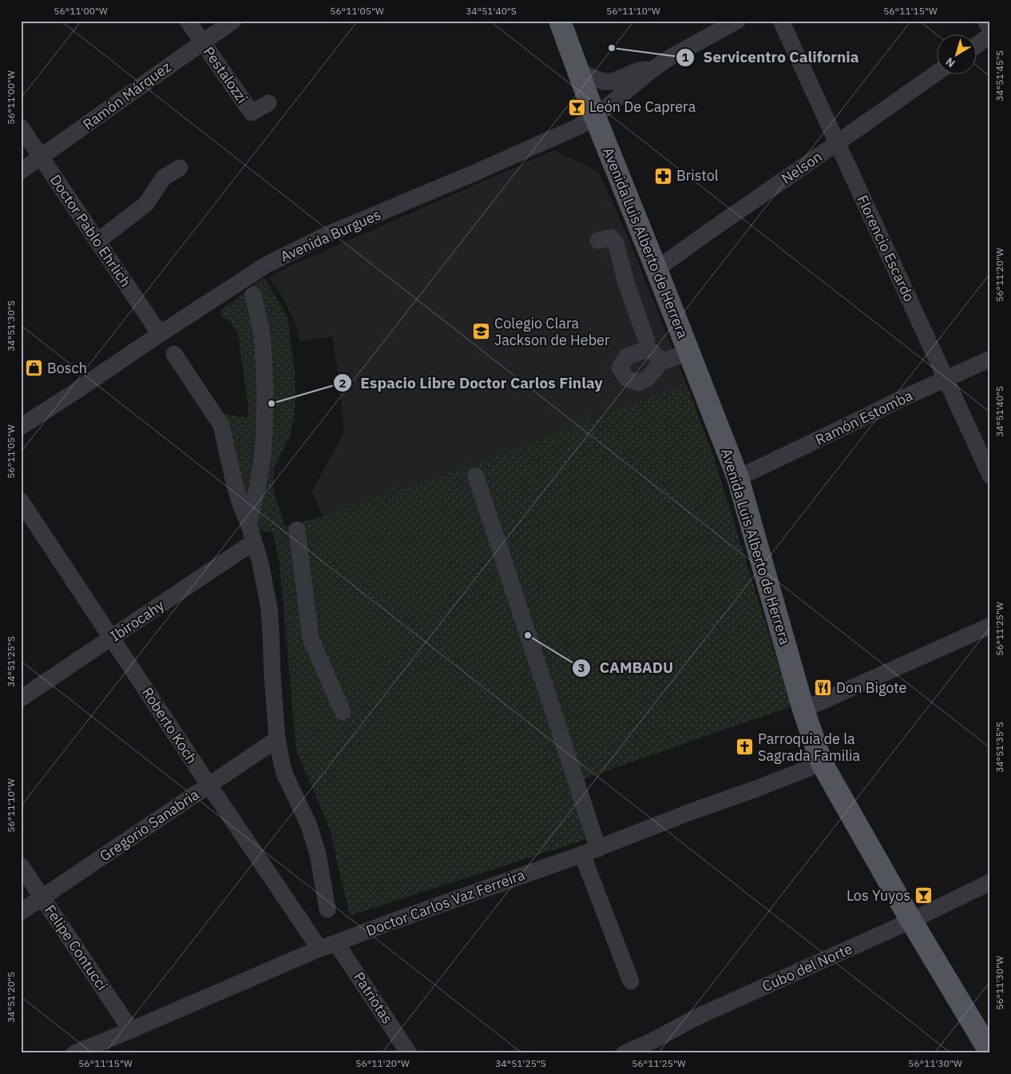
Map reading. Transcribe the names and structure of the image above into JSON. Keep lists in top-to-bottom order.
{
  "streets": {
    "main road": ["Avenida Luis Alberto de Herrera"],
    "street": [
      "Pestalozzi",
      "Ramón Márquez",
      "Nelson",
      "Doctor Pablo Ehrlich",
      "Avenida Burgues",
      "Florencio Escardo",
      "Ramón Estomba",
      "Ibirocahy",
      "Roberto Koch",
      "Gregorio Sanabria",
      "Doctor Carlos Vaz Ferreira",
      "Felipe Contucci",
      "Cubo del Norte",
      "Patriotas"
    ]
  },
  "crossings": [
    ["Pestalozzi", "Ramón Márquez"],
    ["Ramón Márquez", "Doctor Pablo Ehrlich"],
    ["Nelson", "Avenida Luis Alberto de Herrera"],
    ["Nelson", "Florencio Escardo"],
    ["Doctor Pablo Ehrlich", "Avenida Burgues"],
    ["Avenida Burgues", "Avenida Luis Alberto de Herrera"],
    ["Avenida Luis Alberto de Herrera", "Ramón Estomba"],
    ["Avenida Luis Alberto de Herrera", "Doctor Carlos Vaz Ferreira"],
    ["Avenida Luis Alberto de Herrera", "Cubo del Norte"],
    ["Florencio Escardo", "Ramón Estomba"],
    ["Ibirocahy", "Roberto Koch"],
    ["Roberto Koch", "Gregorio Sanabria"],
    ["Roberto Koch", "Doctor Carlos Vaz Ferreira"],
    ["Gregorio Sanabria", "Felipe Contucci"],
    ["Doctor Carlos Vaz Ferreira", "Felipe Contucci"],
    ["Doctor Carlos Vaz Ferreira", "Patriotas"]
  ],
  "places": {
    "other": ["Servicentro California", "Espacio Libre Doctor Carlos Finlay", "CAMBADU"],
    "bar": ["León De Caprera", "Los Yuyos"],
    "pharmacy": ["Bristol"],
    "school or university": ["Colegio Clara Jackson de Heber"],
    "shop": ["Bosch"],
    "restaurant": ["Don Bigote"],
    "church": ["Parroquia de la Sagrada Familia"]
  },
  "north": "bottom left",
  "coordinates": [
    "56°11'00\"W",
    "56°11'05\"W",
    "34°51'40\"S",
    "56°11'10\"W",
    "56°11'15\"W",
    "34°51'45\"S",
    "56°11'20\"W",
    "34°51'30\"S",
    "56°11'25\"W",
    "34°51'25\"S",
    "34°51'35\"S",
    "56°11'30\"W",
    "34°51'20\"S"
  ]
}
